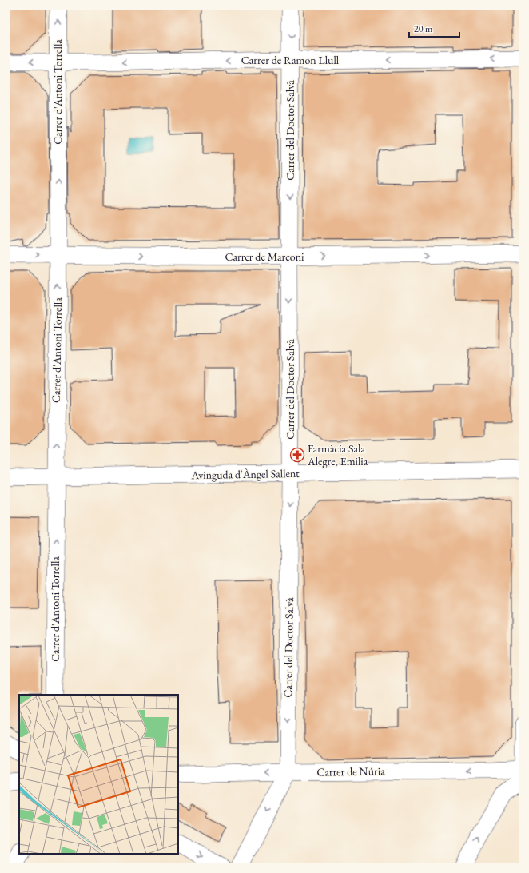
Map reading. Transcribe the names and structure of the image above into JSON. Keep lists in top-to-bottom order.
{
  "streets": {
    "street": [
      "Carrer de Ramon Llull",
      "Carrer d'Antoni Torrella",
      "Carrer del Doctor Salvà",
      "Carrer de Marconi",
      "Avinguda d'Àngel Sallent",
      "Carrer de Núria"
    ]
  },
  "crossings": [
    ["Carrer de Ramon Llull", "Carrer d'Antoni Torrella"],
    ["Carrer de Ramon Llull", "Carrer del Doctor Salvà"],
    ["Carrer d'Antoni Torrella", "Carrer de Marconi"],
    ["Carrer d'Antoni Torrella", "Avinguda d'Àngel Sallent"],
    ["Carrer del Doctor Salvà", "Carrer de Marconi"],
    ["Carrer del Doctor Salvà", "Avinguda d'Àngel Sallent"],
    ["Carrer del Doctor Salvà", "Carrer de Núria"]
  ],
  "one_way": [
    "Carrer de Ramon Llull",
    "Carrer d'Antoni Torrella",
    "Carrer del Doctor Salvà",
    "Carrer de Marconi",
    "Carrer de Núria"
  ],
  "places": {
    "pharmacy": ["Farmàcia Sala Alegre, Emilia"]
  },
  "scale_bar": "20 m"
}
